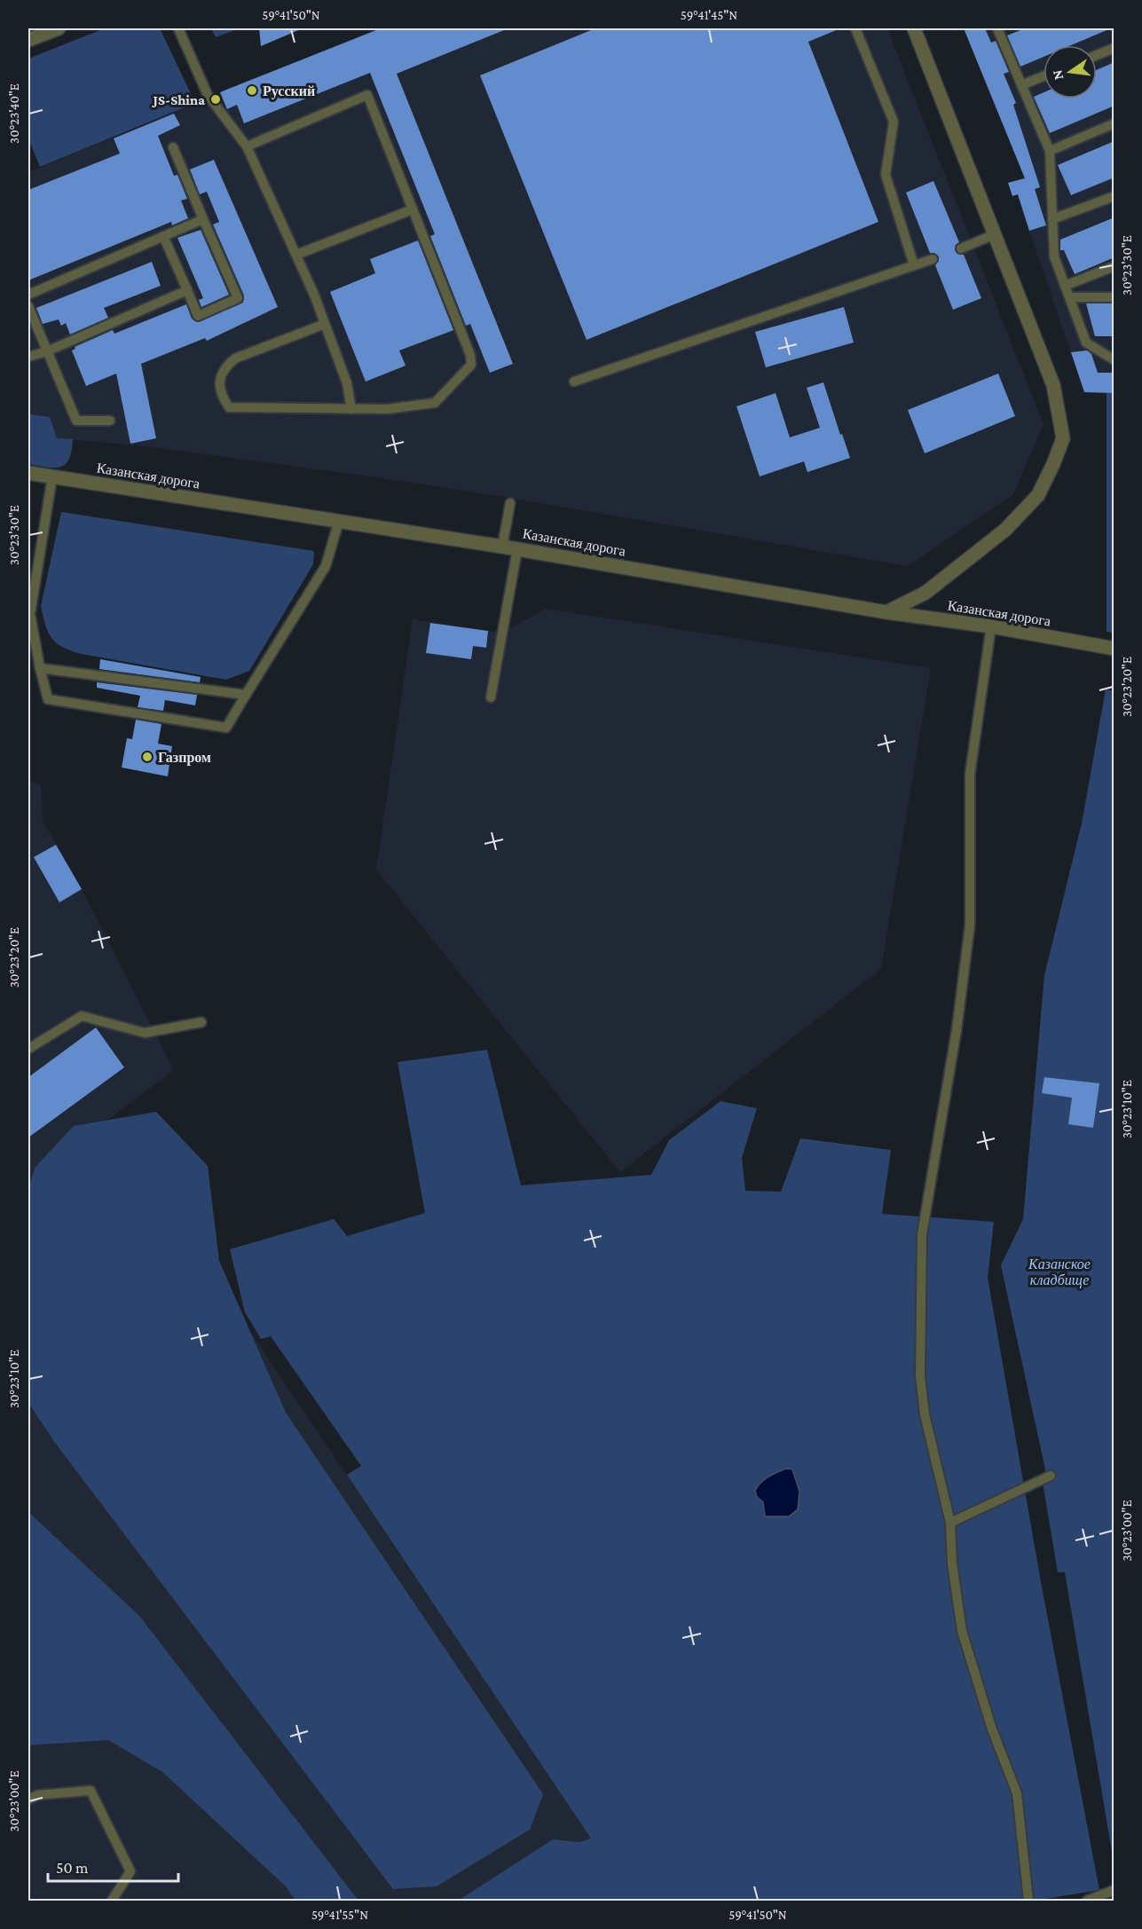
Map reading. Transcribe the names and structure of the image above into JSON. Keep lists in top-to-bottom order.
{
  "streets": {
    "street": ["Казанская дорога"]
  },
  "parks": ["Казанское кладбище"],
  "places": ["Русский", "JS-Shina", "Газпром"],
  "scale_bar": "50 m",
  "north": "left",
  "coordinates": [
    "59°41'50\"N",
    "59°41'45\"N",
    "30°23'40\"E",
    "30°23'30\"E",
    "30°23'20\"E",
    "30°23'10\"E",
    "30°23'00\"E",
    "59°41'55\"N"
  ]
}
